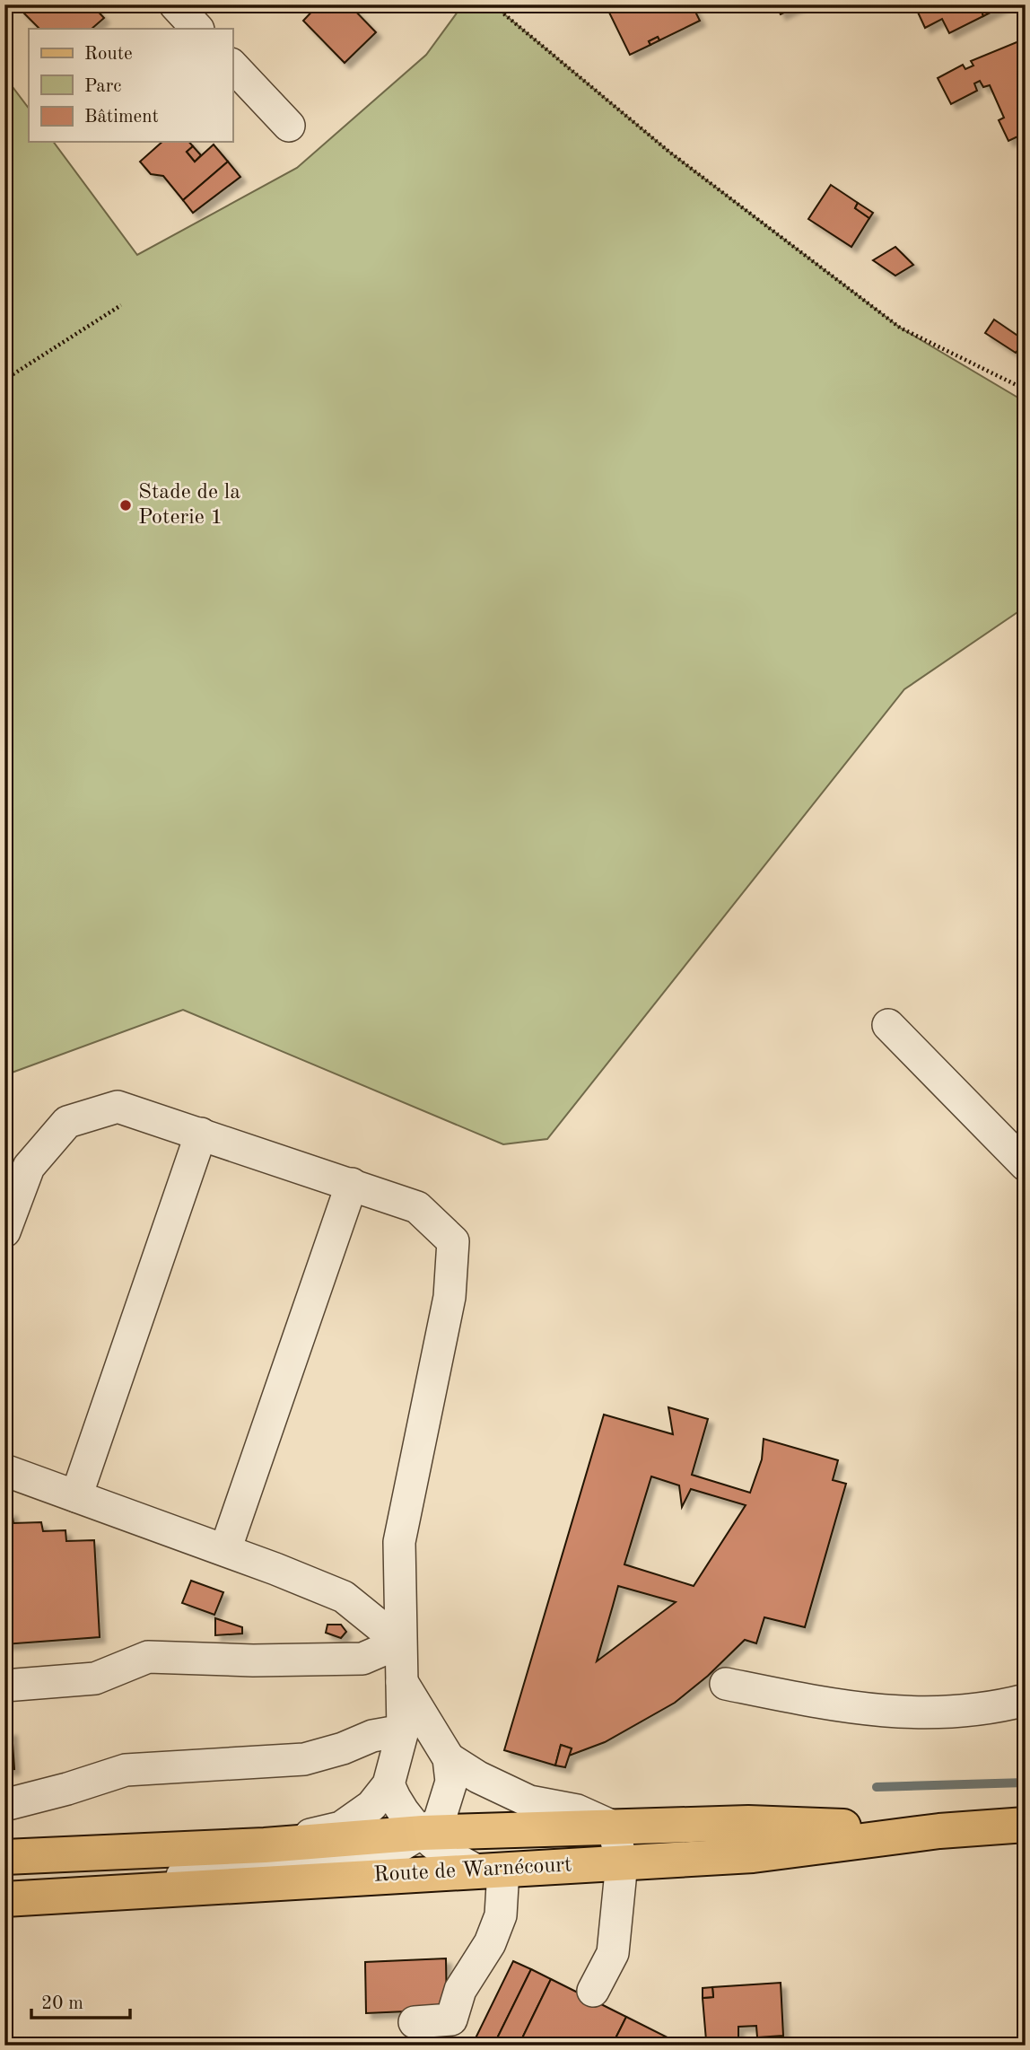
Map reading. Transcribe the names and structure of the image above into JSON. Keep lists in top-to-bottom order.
{
  "streets": {
    "main road": ["Route de Warnécourt"]
  },
  "places": ["Stade de la Poterie 1"],
  "legend": ["Route", "Parc", "Bâtiment"],
  "scale_bar": "20 m"
}
